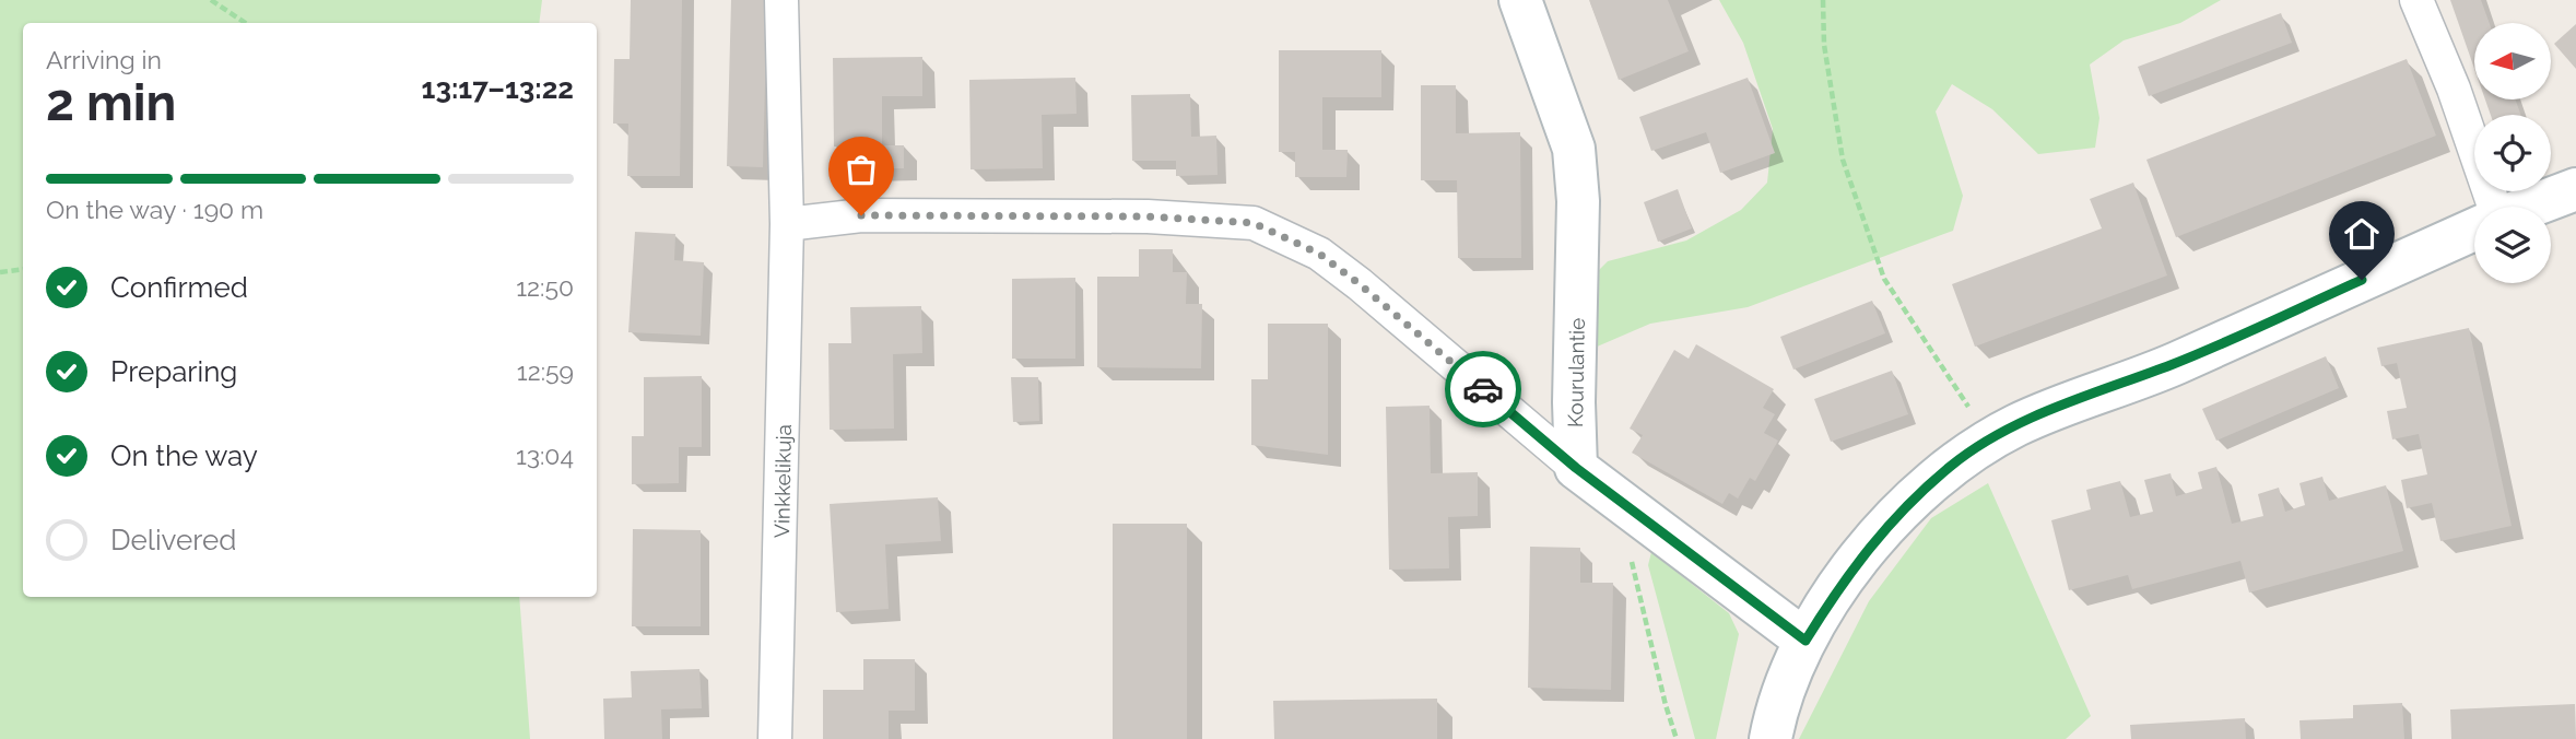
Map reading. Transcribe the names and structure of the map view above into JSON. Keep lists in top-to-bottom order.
{
  "streets": {
    "street": ["Kourulantie", "Vinkkelikuja"]
  },
  "north": "left",
  "page": {
    "heading": ["2 min", "Arriving in", "13:17–13:22"],
    "bar": "On the way · 190 m",
    "list": [
      ["Confirmed", "12:50"],
      ["Preparing", "12:59"],
      ["On the way", "13:04"],
      "Delivered"
    ]
  }
}
